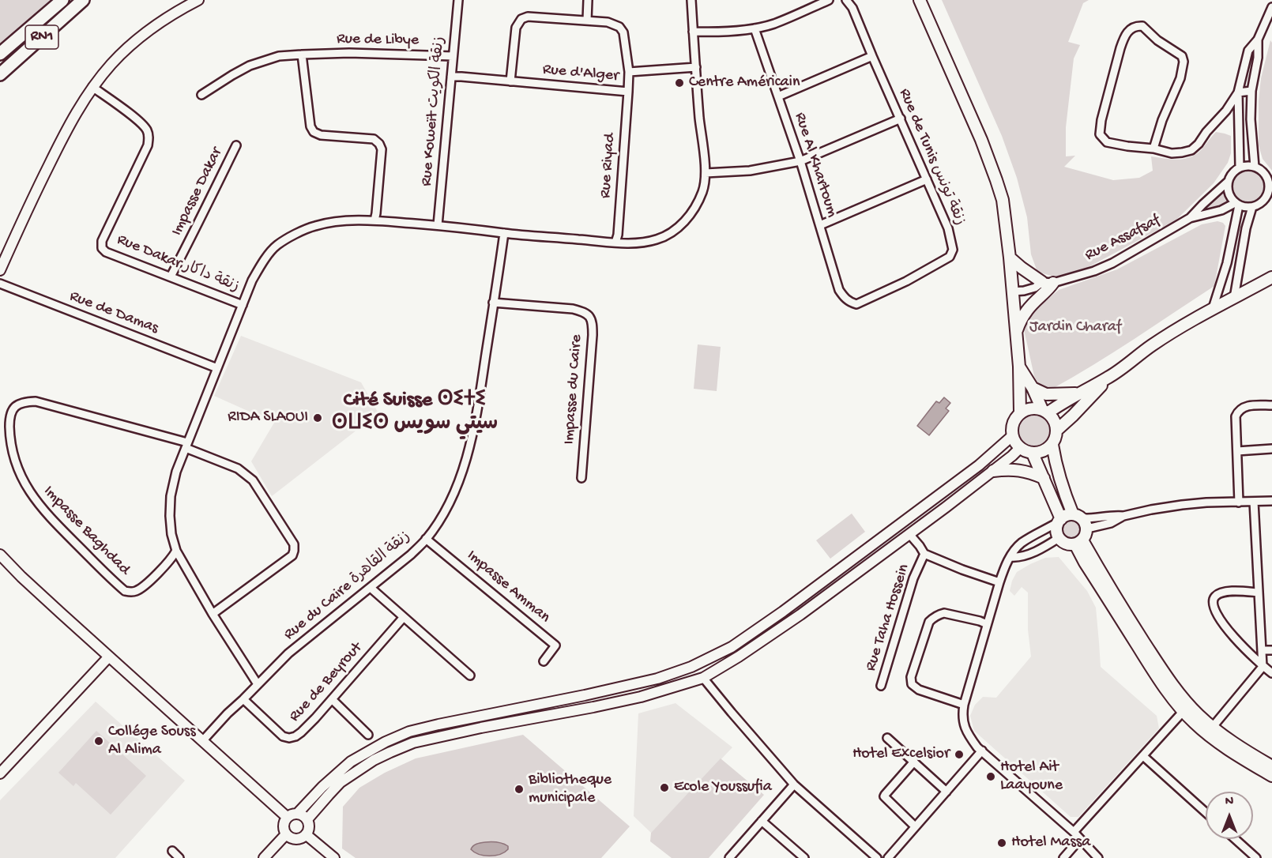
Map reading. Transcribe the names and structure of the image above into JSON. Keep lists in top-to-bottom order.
{
  "streets": {
    "highway": ["RN1"],
    "street": [
      "Rue de Libye",
      "Rue d'Alger",
      "Rue Koweït زنقة الكويت",
      "Rue de Tunis زنقة تونس",
      "Rue Al Khartoum",
      "Rue Riyad",
      "Impasse Dakar",
      "Rue Assafsaf",
      "Rue Dakar زنقة داكار",
      "Rue de Damas",
      "Impasse du Caire",
      "Impasse Baghdad",
      "Rue du Caire زنقة القاهرة",
      "Impasse Amman",
      "Rue Taha Hossein",
      "Rue de Beyrout"
    ]
  },
  "crossings": [
    ["Rue de Libye", "Rue Koweït زنقة الكويت"],
    ["Rue d'Alger", "Rue Koweït زنقة الكويت"],
    ["Rue d'Alger", "Rue Riyad"],
    ["Rue de Tunis زنقة تونس", "Rue Al Khartoum"],
    ["Impasse Dakar", "Rue Dakar زنقة داكار"],
    ["Impasse du Caire", "Rue du Caire زنقة القاهرة"],
    ["Rue du Caire زنقة القاهرة", "Impasse Amman"],
    ["Rue du Caire زنقة القاهرة", "Rue de Beyrout"]
  ],
  "districts": ["Cité Suisse ⵙⵉⵜⵉ ⵙⵡⵉⵙ سيتي سويس"],
  "parks": ["Jardin Charaf"],
  "places": [
    "Centre Américain",
    "RIDA SLAOUI",
    "Collége Souss Al Alima",
    "Hotel Excelsior",
    "Hotel Ait Laayoune",
    "Ecole Youssufia",
    "Bibliotheque municipale",
    "Hotel Massa"
  ],
  "north": "top"
}
